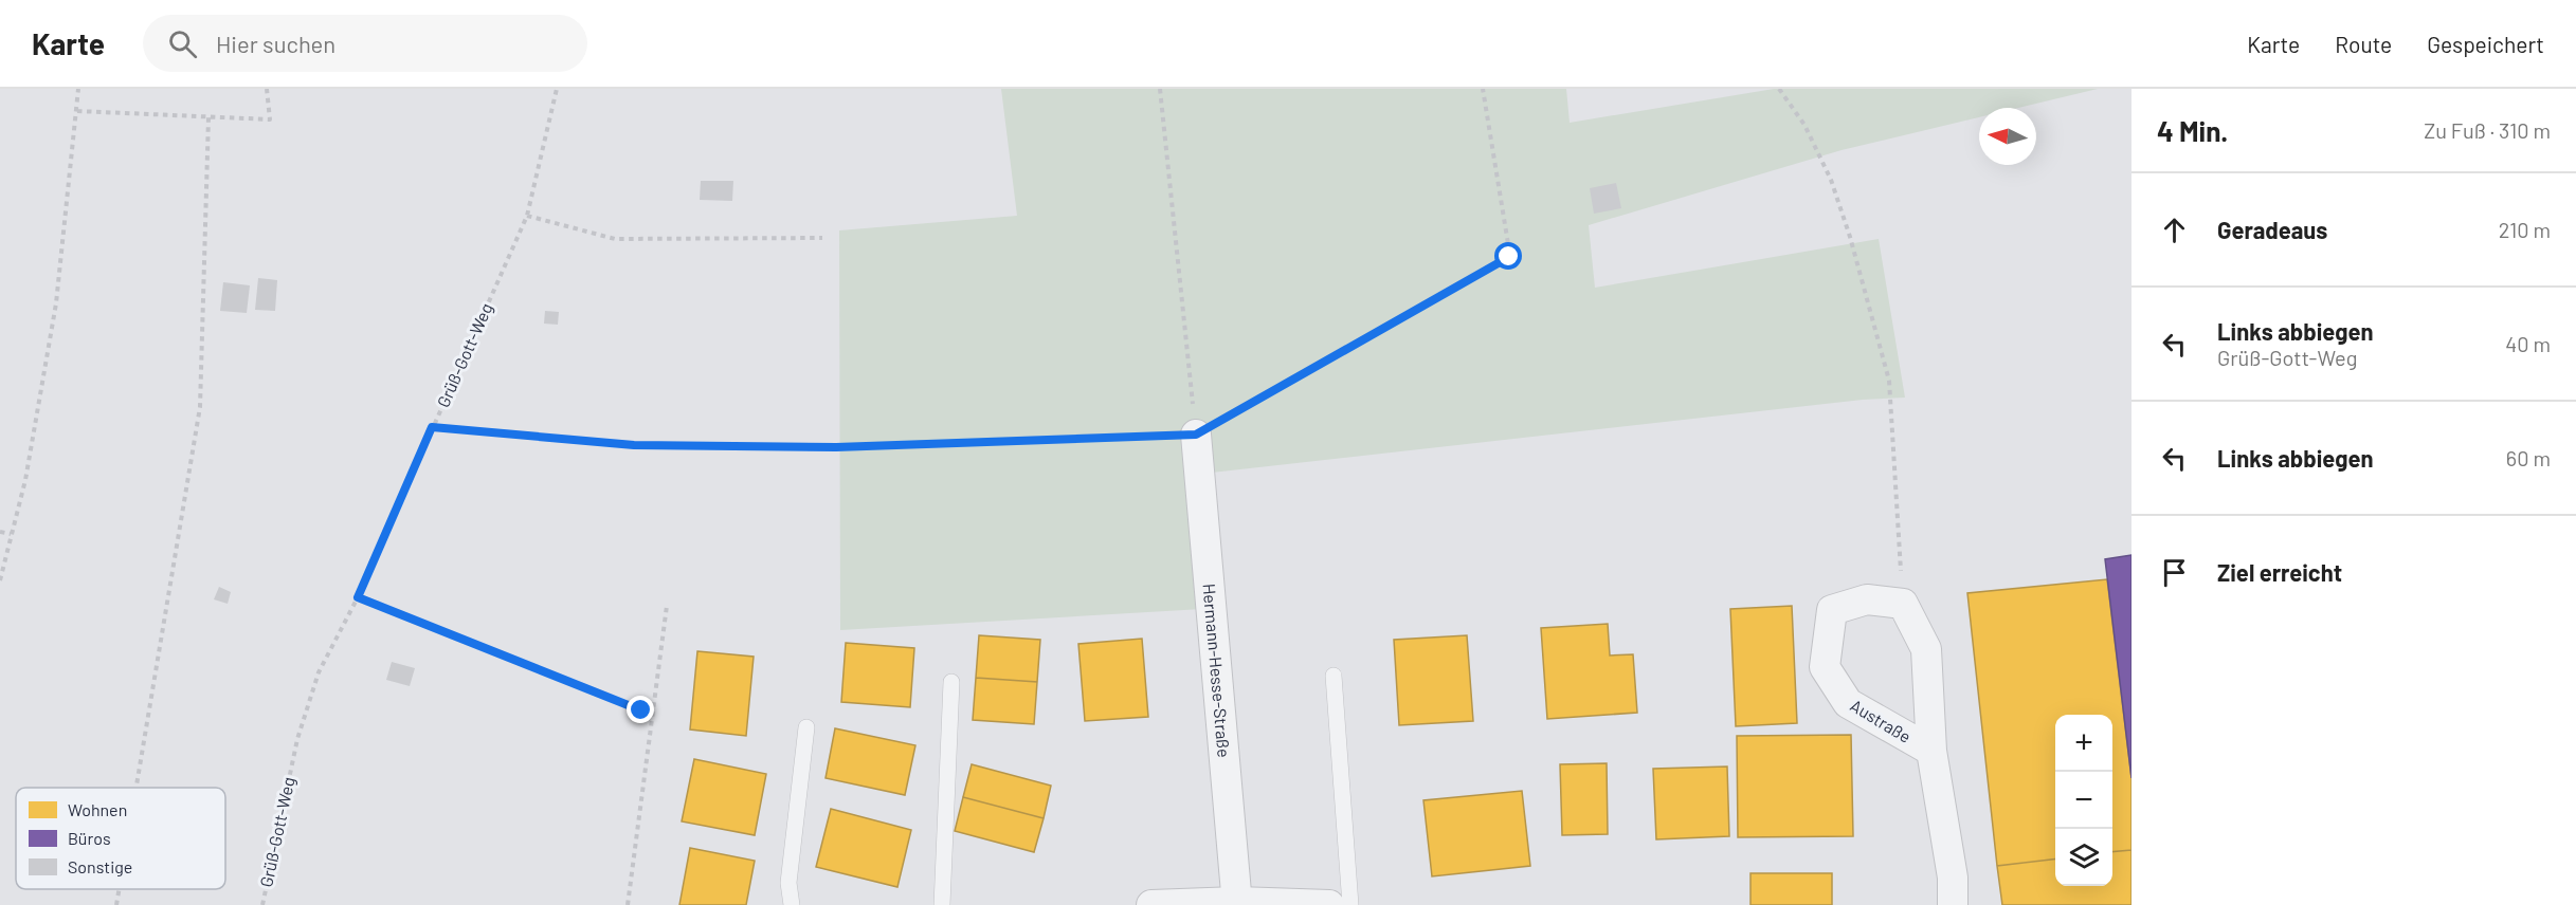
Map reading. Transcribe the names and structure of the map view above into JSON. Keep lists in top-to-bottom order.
{
  "streets": {
    "street": ["Hermann-Hesse-Straße", "Austraße"],
    "path": ["Grüß-Gott-Weg"]
  },
  "legend": ["Wohnen", "Büros", "Sonstige"],
  "north": "left",
  "page": {
    "header": "Karte",
    "search": "Hier suchen",
    "nav": ["Karte", "Route", "Gespeichert"],
    "heading": ["4 Min.", "Zu Fuß · 310 m"],
    "list": [
      ["Geradeaus", "210 m"],
      ["Links abbiegen", "Grüß-Gott-Weg", "40 m"],
      ["Links abbiegen", "60 m"],
      "Ziel erreicht"
    ],
    "map_buttons": ["+", "−"]
  }
}
